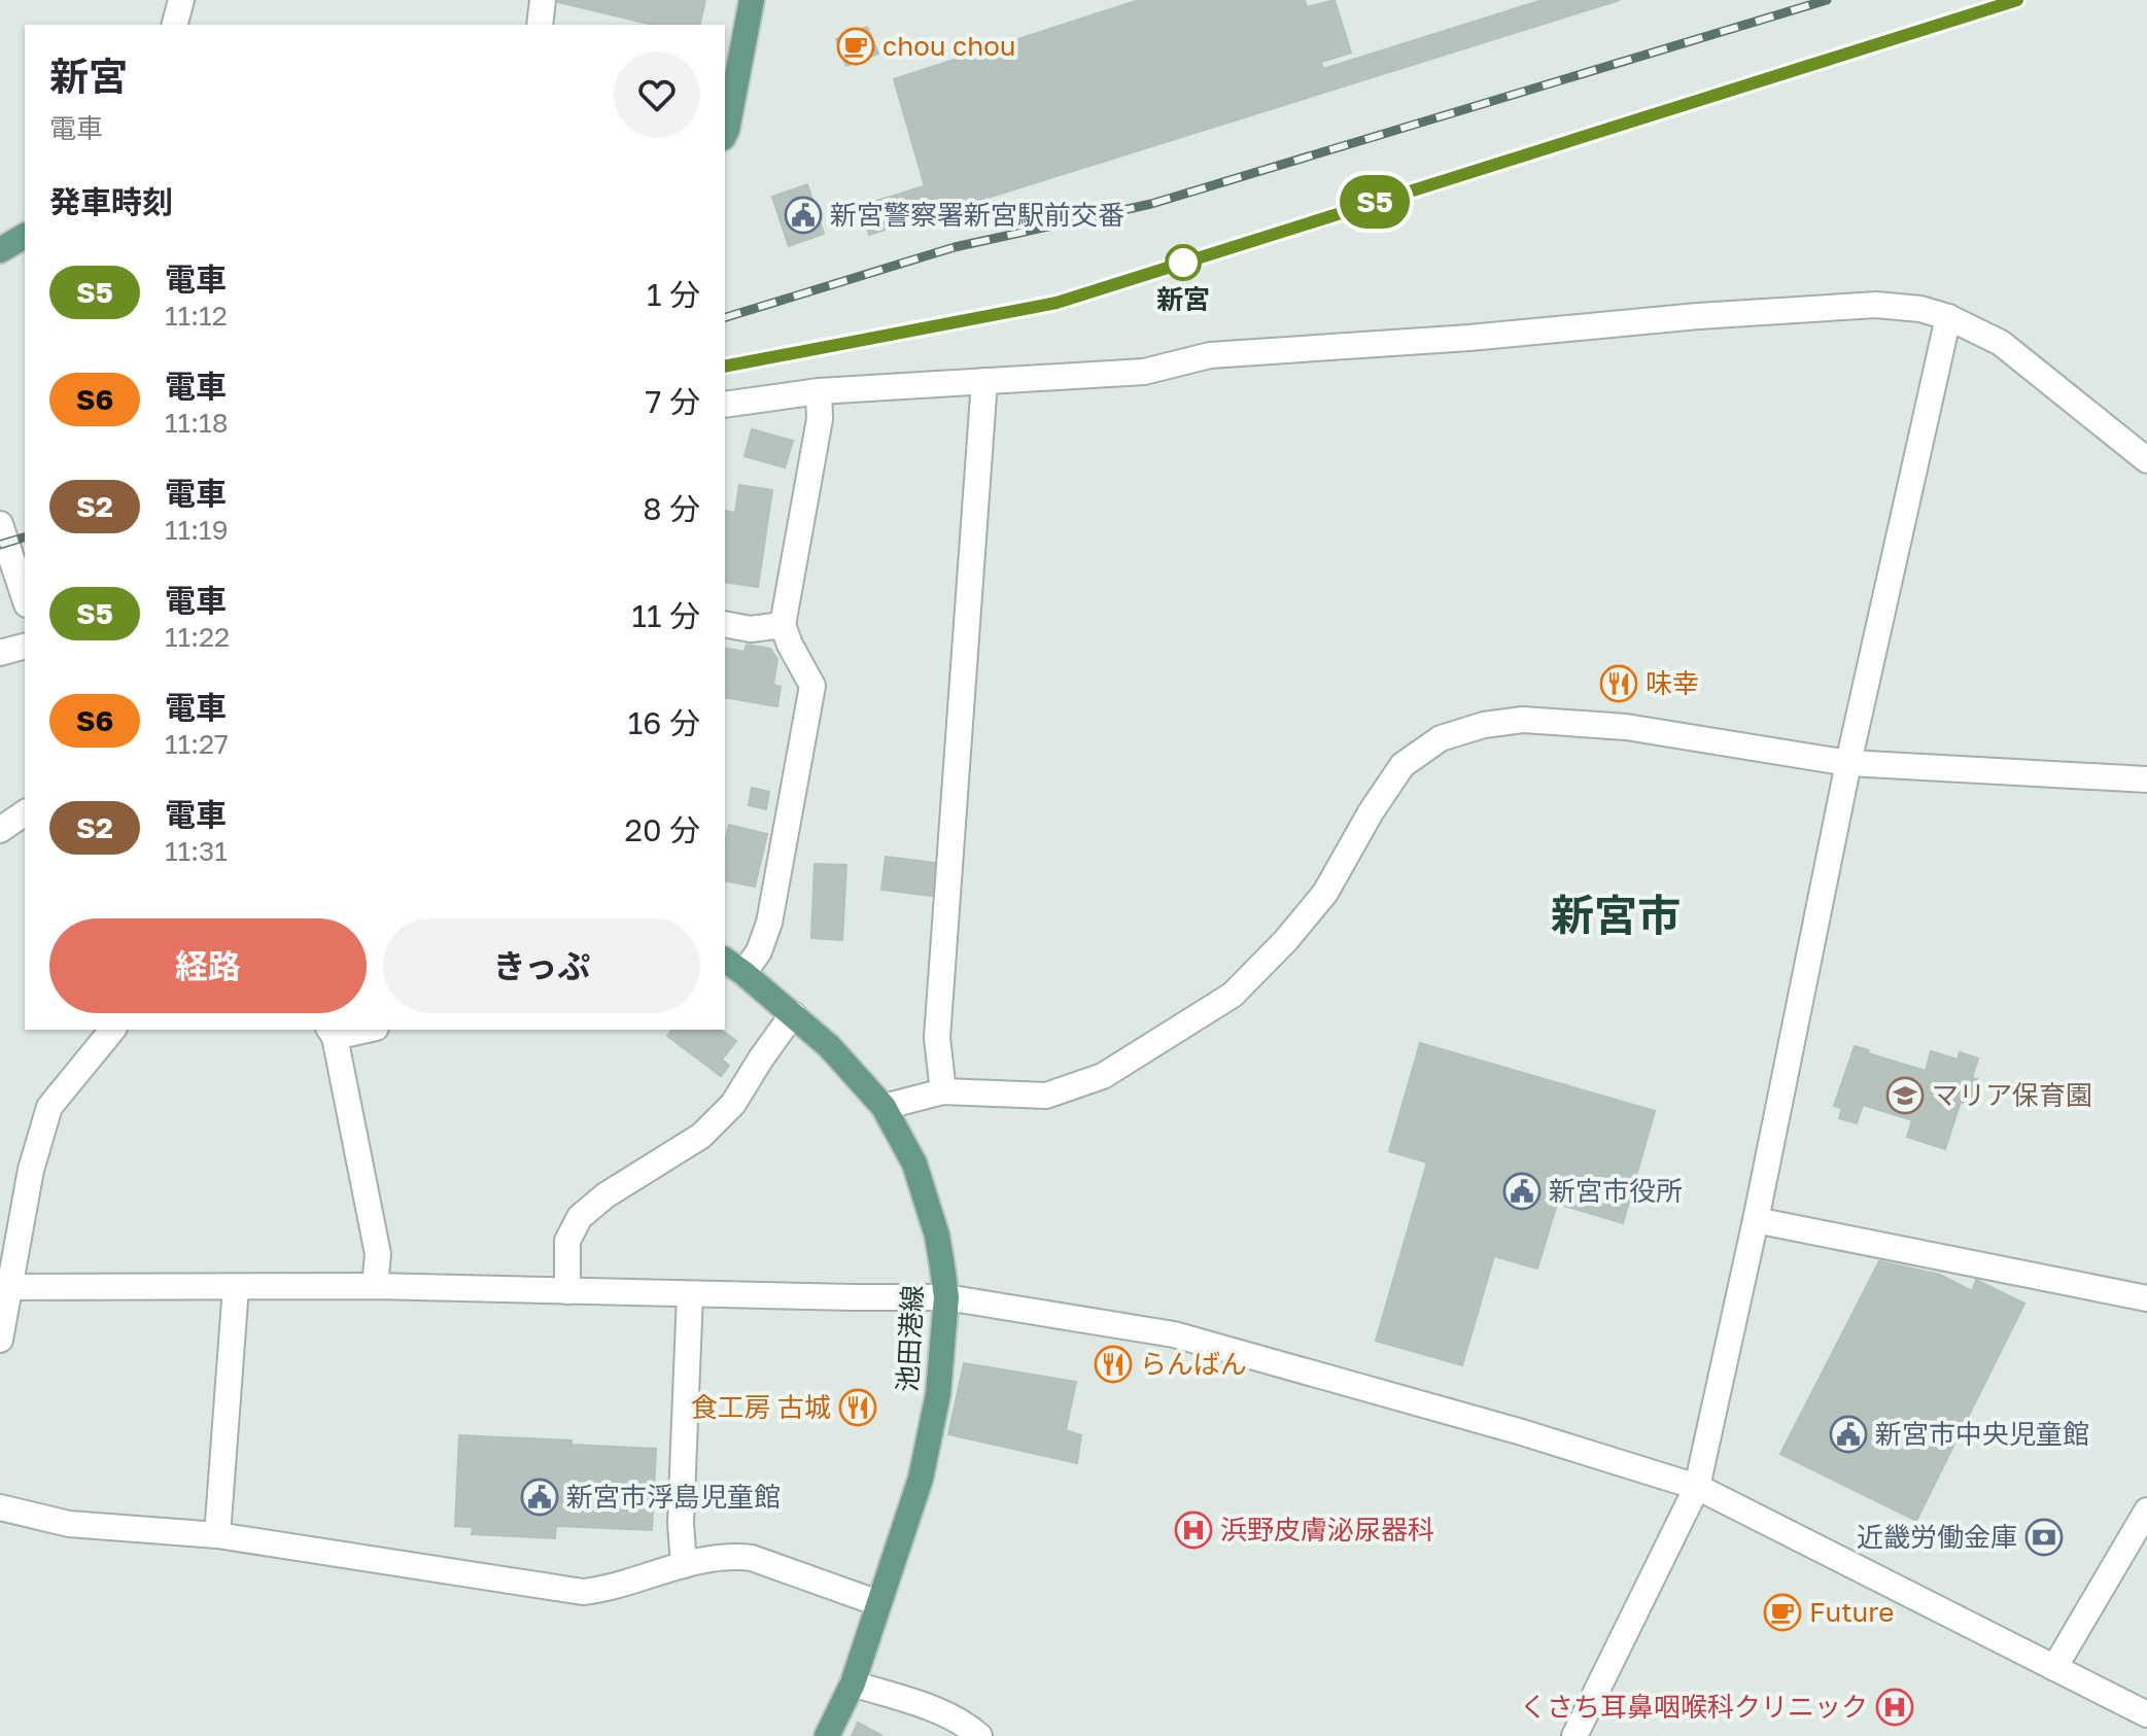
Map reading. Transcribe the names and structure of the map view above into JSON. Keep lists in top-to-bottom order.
{
  "streets": {
    "main road": ["池田港線"]
  },
  "districts": ["新宮市"],
  "places": {
    "cafe": ["chou chou", "Future"],
    "public building": [
      "新宮警察署新宮駅前交番",
      "新宮市役所",
      "新宮市中央児童館",
      "新宮市浮島児童館"
    ],
    "other": ["新宮"],
    "restaurant": ["味幸", "らんばん", "食工房 古城"],
    "school or university": ["マリア保育園"],
    "hospital": ["浜野皮膚泌尿器科", "くさち耳鼻咽喉科クリニック"],
    "bank": ["近畿労働金庫"]
  },
  "page": {
    "on_map": "S5",
    "heading": [
      ["新宮", "電車"],
      "発車時刻"
    ],
    "list": [
      {
        "mark": "S5",
        "name": "電車",
        "note": "11:12",
        "value": "1 分"
      },
      {
        "mark": "S6",
        "name": "電車",
        "note": "11:18",
        "value": "7 分"
      },
      {
        "mark": "S2",
        "name": "電車",
        "note": "11:19",
        "value": "8 分"
      },
      {
        "mark": "S5",
        "name": "電車",
        "note": "11:22",
        "value": "11 分"
      },
      {
        "mark": "S6",
        "name": "電車",
        "note": "11:27",
        "value": "16 分"
      },
      {
        "mark": "S2",
        "name": "電車",
        "note": "11:31",
        "value": "20 分"
      }
    ],
    "buttons": ["経路", "きっぷ"]
  }
}
